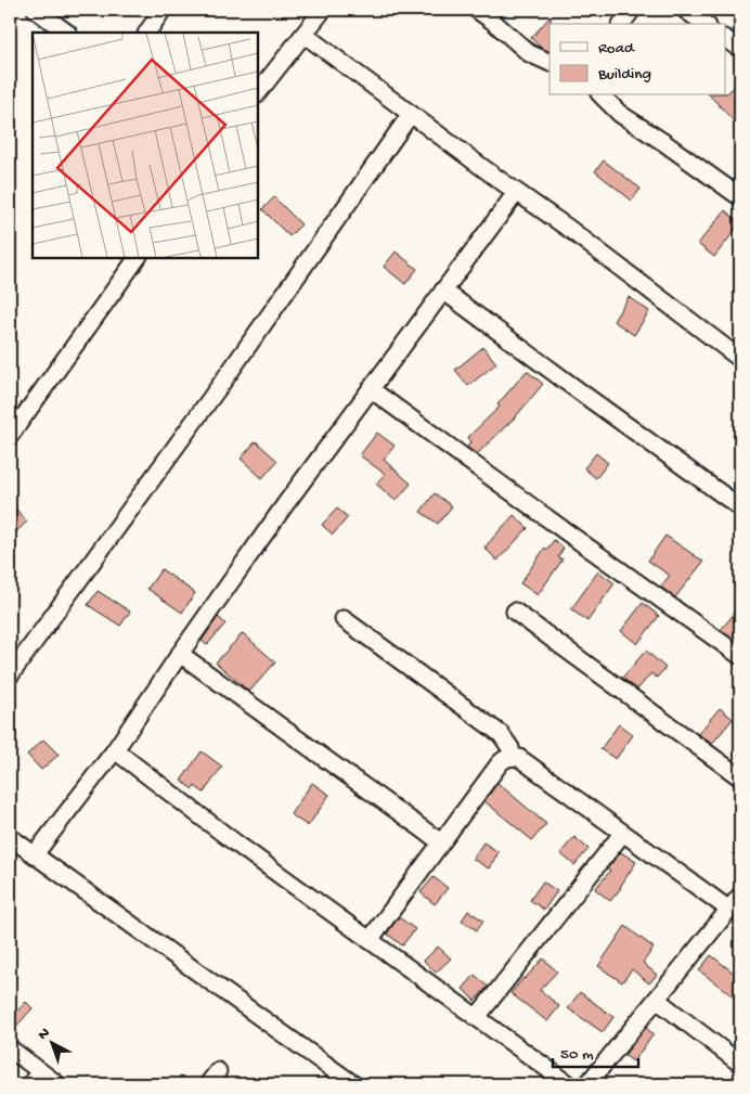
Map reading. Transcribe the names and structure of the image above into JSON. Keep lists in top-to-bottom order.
{
  "legend": ["Road", "Building"],
  "scale_bar": "50 m",
  "north": "top left"
}
